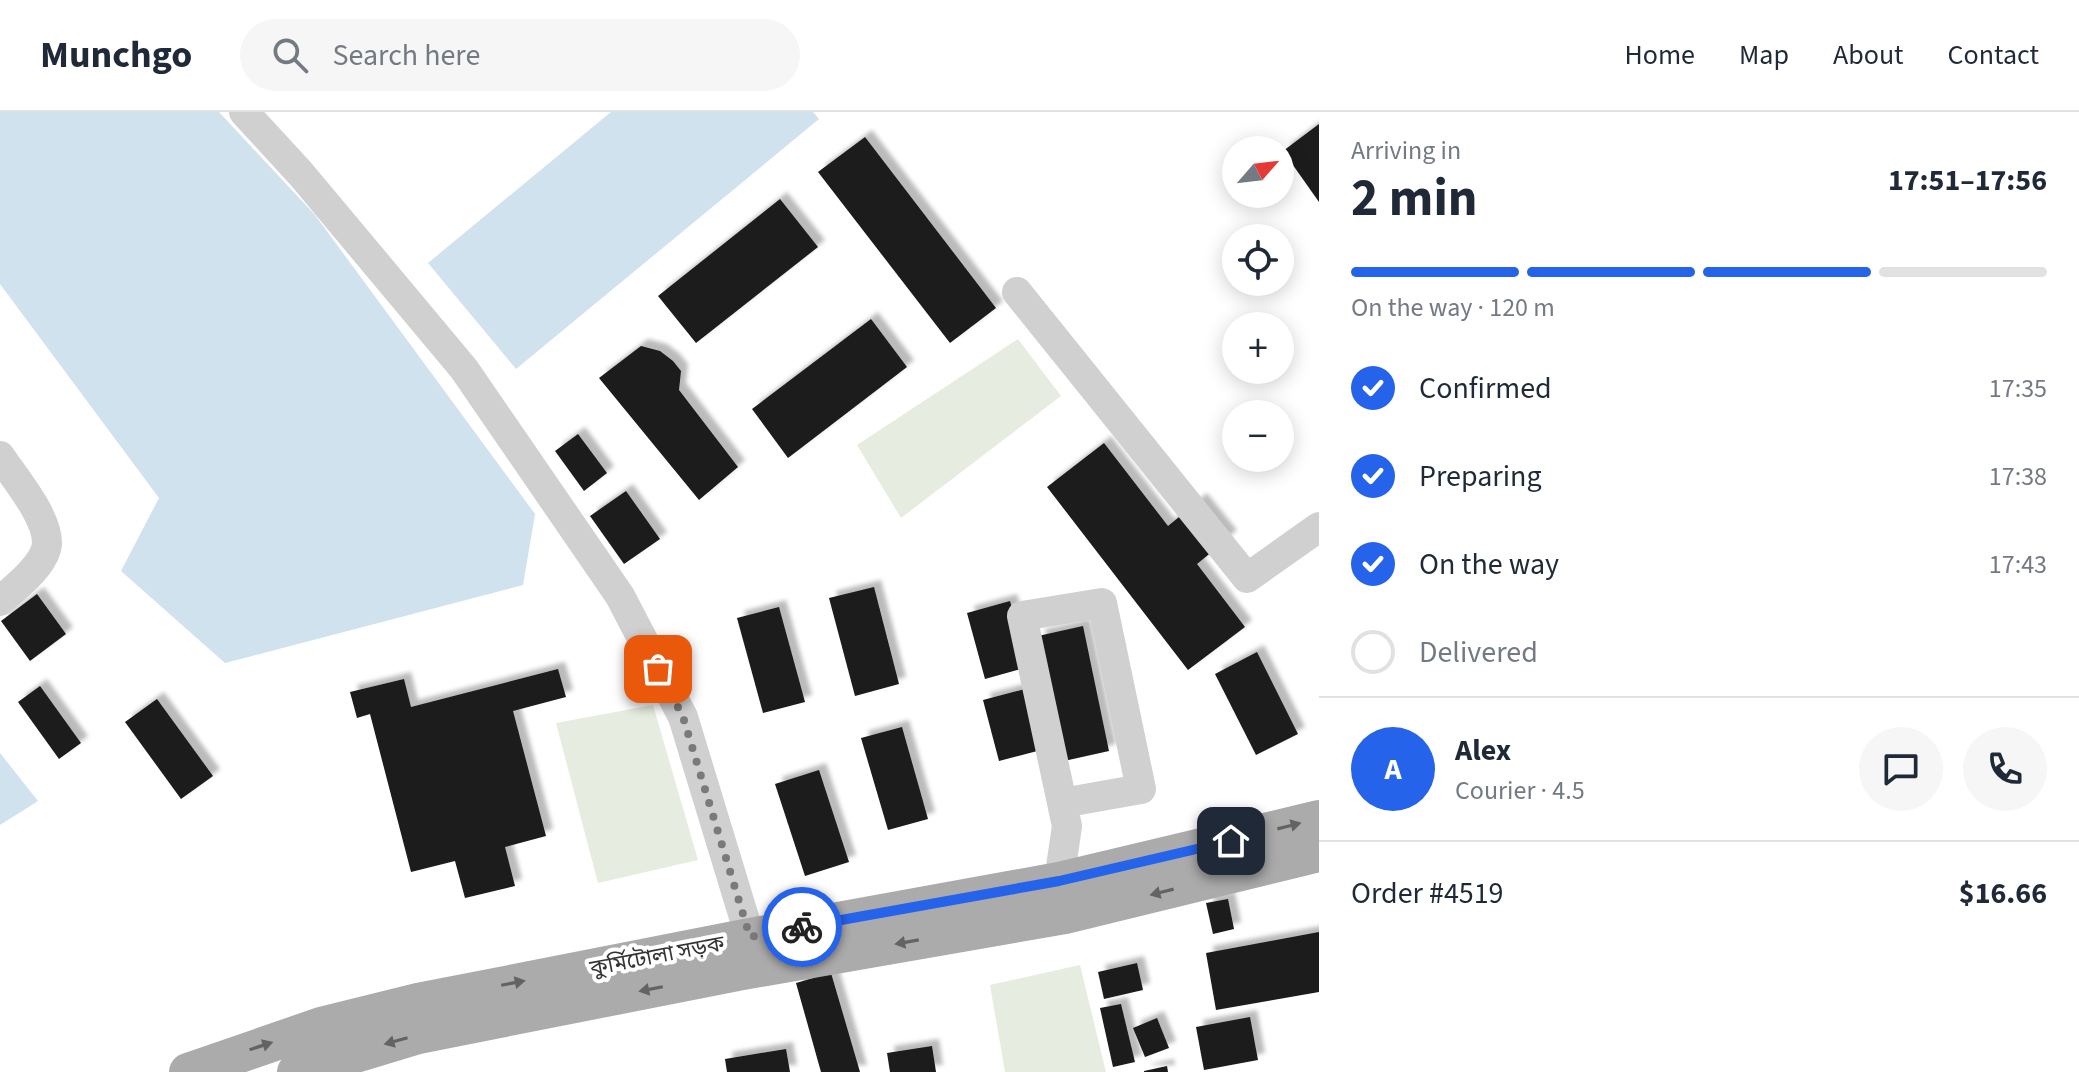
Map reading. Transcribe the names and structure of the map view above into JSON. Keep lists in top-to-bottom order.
{
  "streets": {
    "main road": ["কুর্মিটোলা সড়ক"]
  },
  "north": "top right",
  "page": {
    "header": "Munchgo",
    "search": "Search here",
    "nav": [
      "Home",
      "Map",
      "About",
      "Contact"
    ],
    "heading": ["2 min", "Arriving in", "17:51–17:56"],
    "panel": [
      "Alex",
      "Courier · 4.5",
      "Order #4519",
      "$16.66"
    ],
    "map_buttons": ["+", "−"],
    "bar": "On the way · 120 m",
    "list": [
      ["Confirmed", "17:35"],
      ["Preparing", "17:38"],
      ["On the way", "17:43"],
      "Delivered"
    ],
    "round": "A"
  }
}
